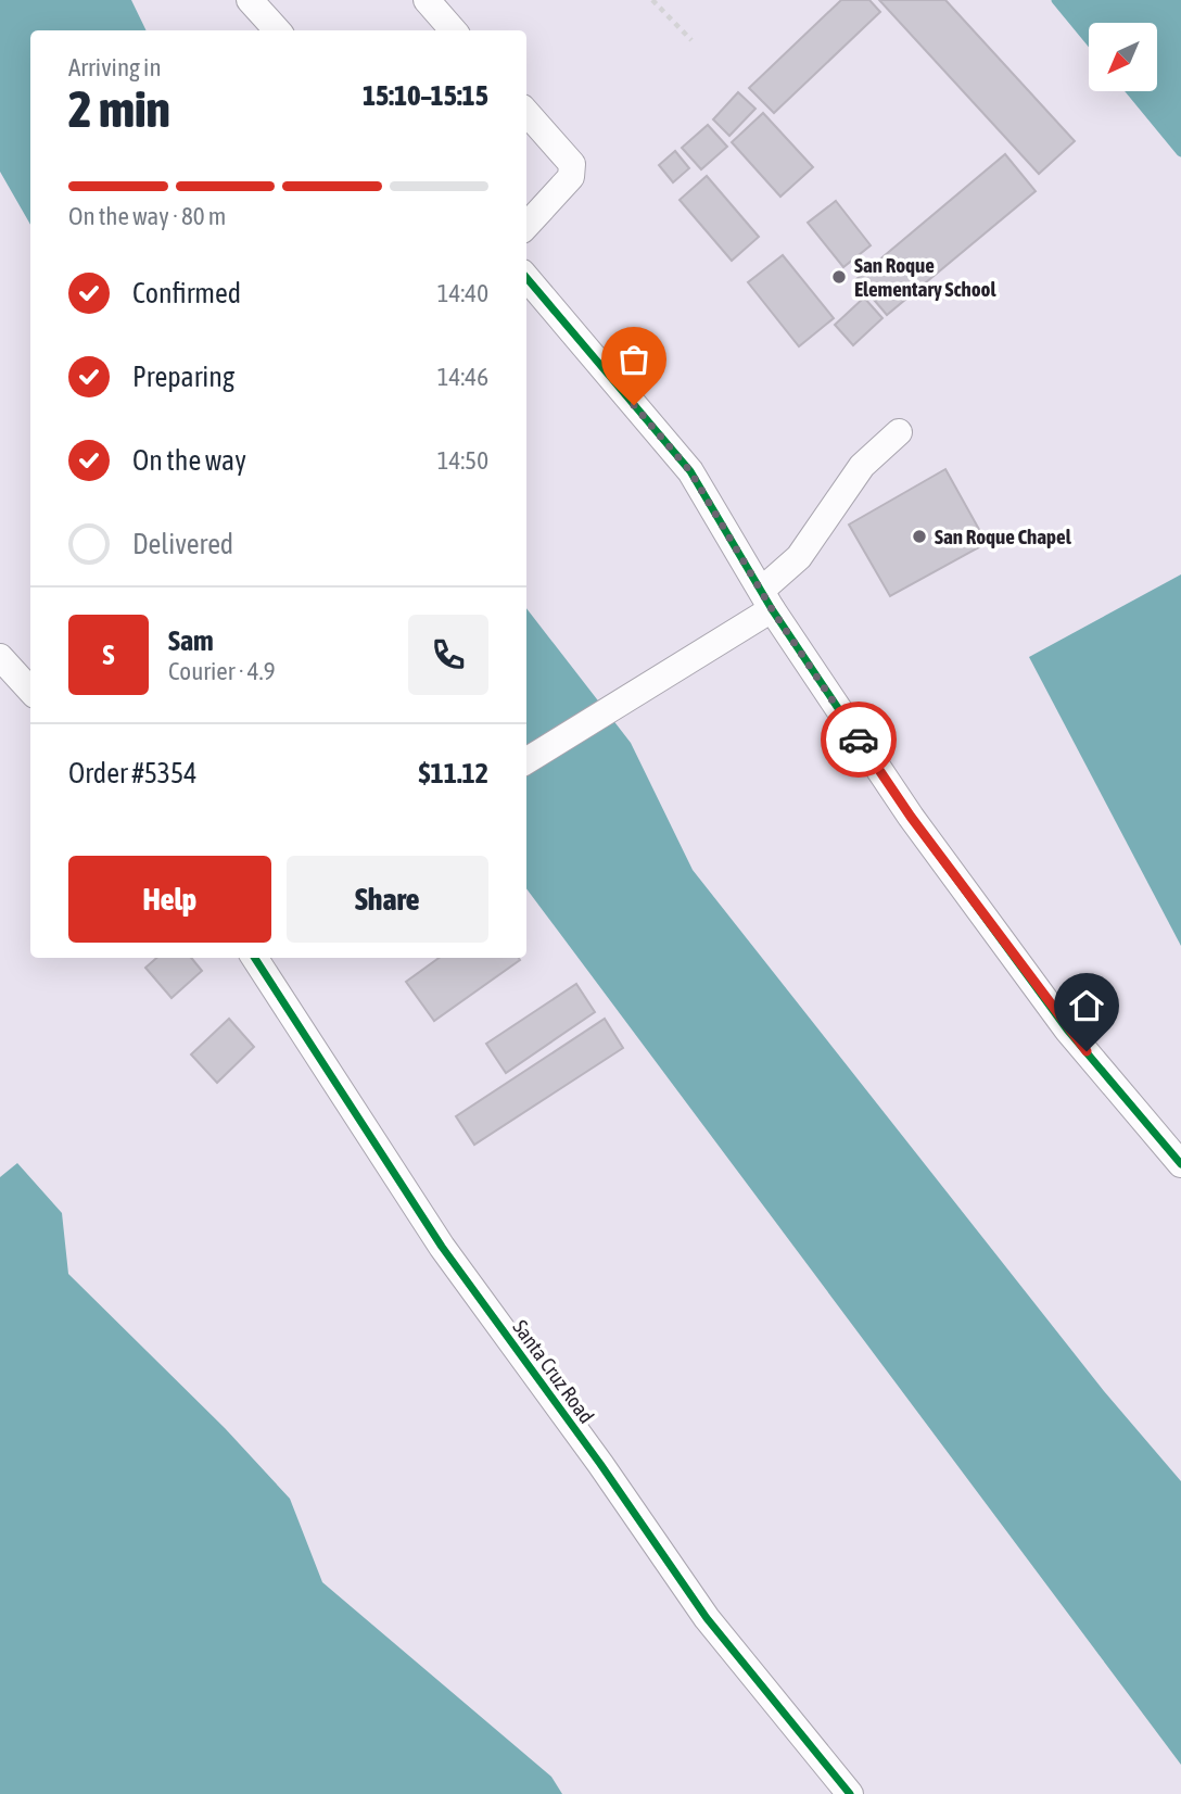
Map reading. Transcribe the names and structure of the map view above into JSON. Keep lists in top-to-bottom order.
{
  "streets": {
    "street": ["Santa Cruz Road"]
  },
  "places": ["San Roque Elementary School", "San Roque Chapel"],
  "north": "bottom left",
  "page": {
    "heading": ["2 min", "Arriving in", "15:10–15:15"],
    "panel": [
      "Sam",
      "Courier · 4.9",
      "Order #5354",
      "$11.12"
    ],
    "bar": "On the way · 80 m",
    "list": [
      ["Confirmed", "14:40"],
      ["Preparing", "14:46"],
      ["On the way", "14:50"],
      "Delivered"
    ],
    "round": "S",
    "buttons": ["Help", "Share"]
  }
}
